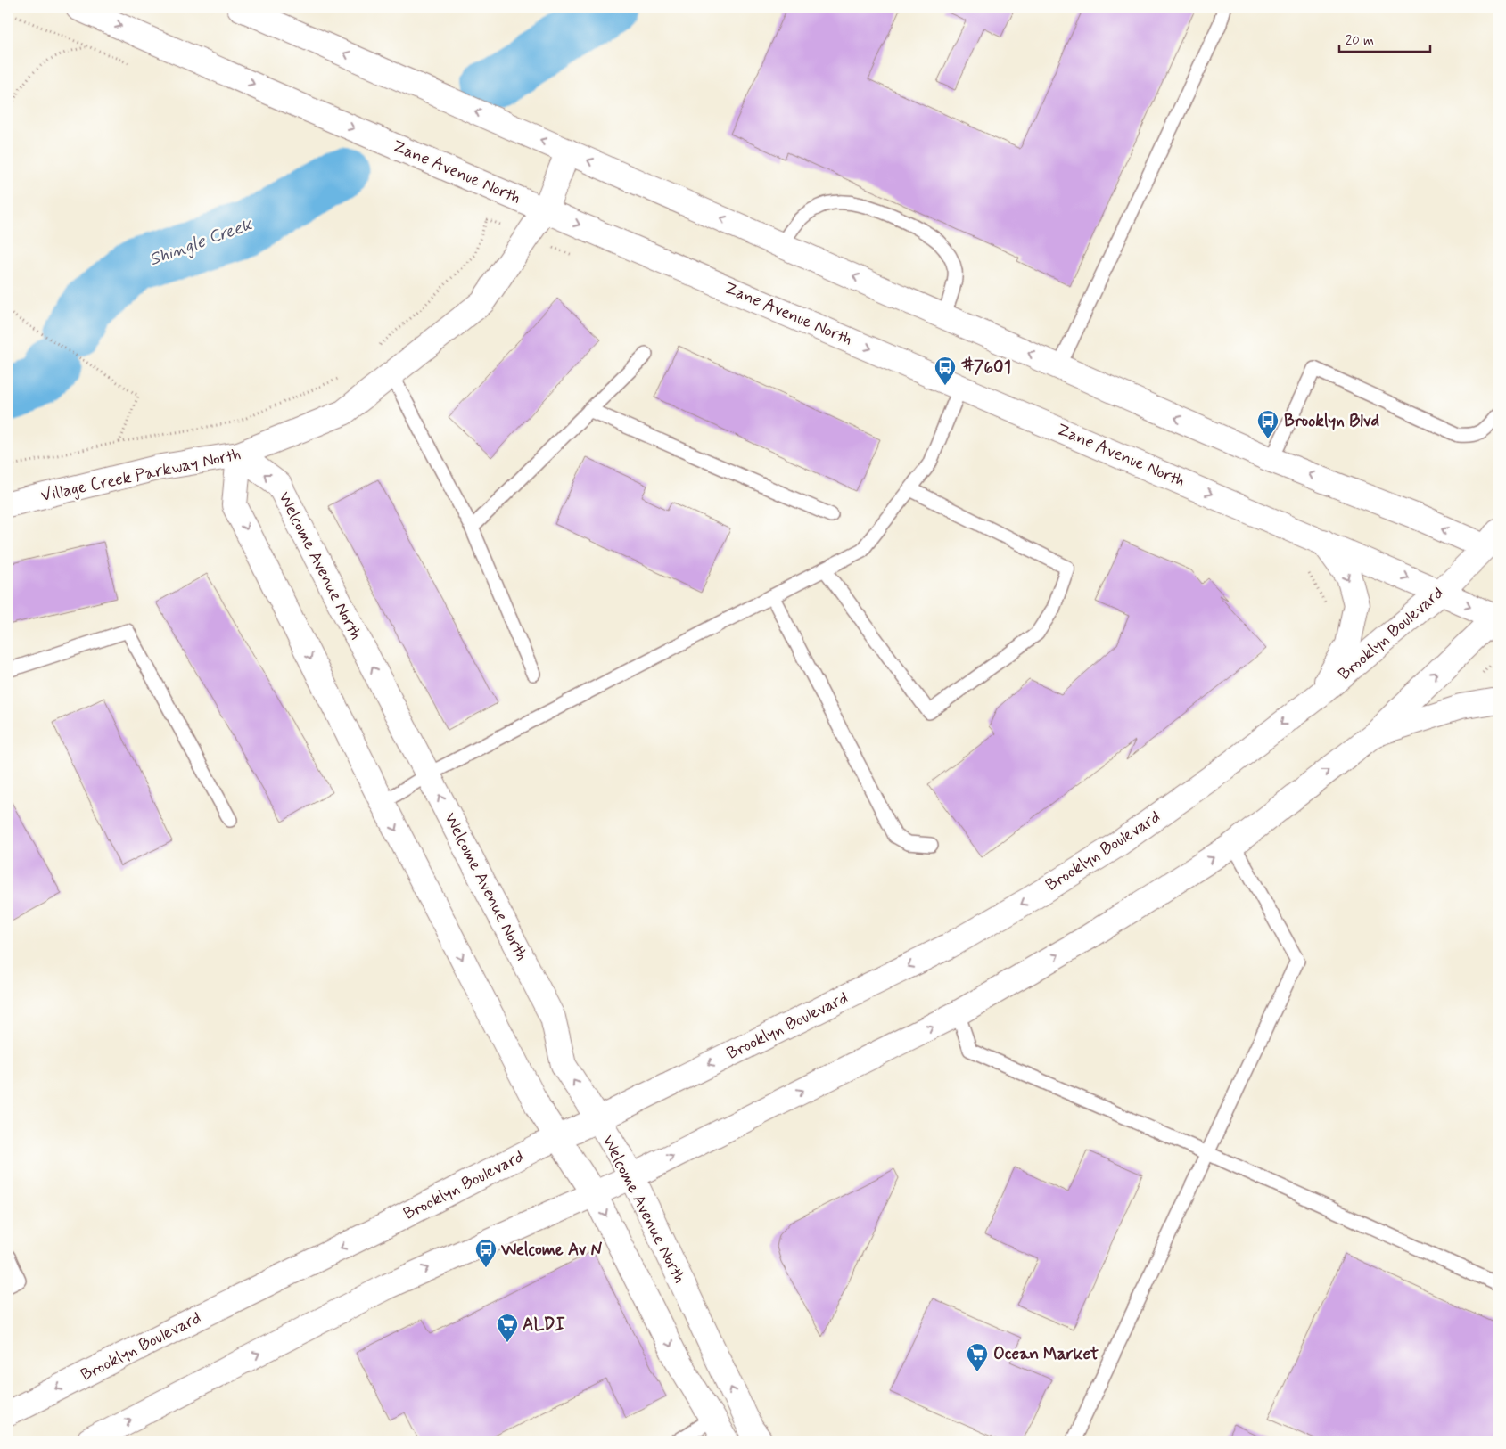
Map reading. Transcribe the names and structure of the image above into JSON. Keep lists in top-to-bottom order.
{
  "streets": {
    "street": [
      "Zane Avenue North",
      "Village Creek Parkway North",
      "Welcome Avenue North",
      "Brooklyn Boulevard"
    ]
  },
  "crossings": [
    ["Zane Avenue North", "Village Creek Parkway North"],
    ["Zane Avenue North", "Brooklyn Boulevard"],
    ["Village Creek Parkway North", "Welcome Avenue North"],
    ["Welcome Avenue North", "Brooklyn Boulevard"]
  ],
  "water": ["Shingle Creek"],
  "places": {
    "bus stop": ["#7601", "Brooklyn Blvd", "Welcome Av N"],
    "supermarket": ["ALDI", "Ocean Market"]
  },
  "scale_bar": "20 m"
}
